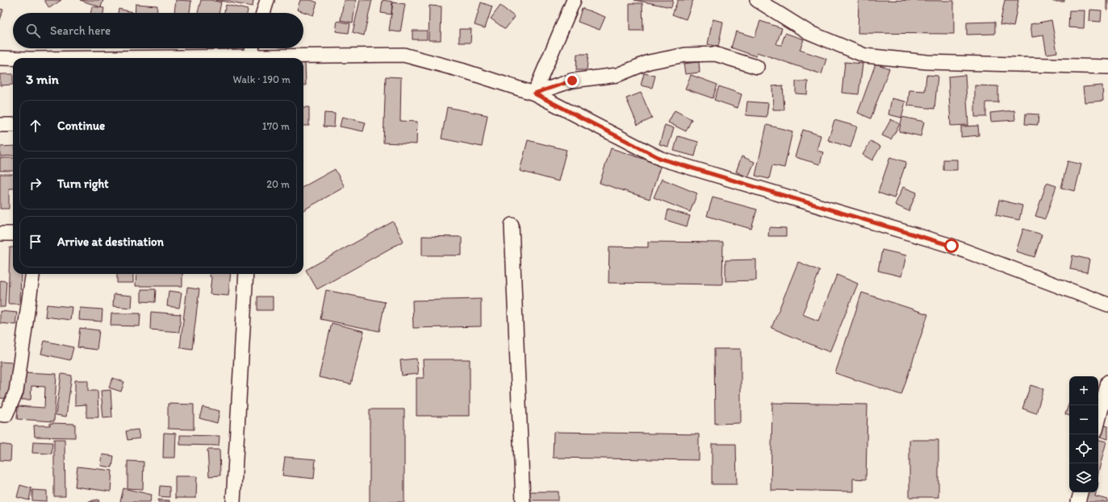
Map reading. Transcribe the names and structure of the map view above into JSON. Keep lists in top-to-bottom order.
{
  "page": {
    "search": "Search here",
    "heading": ["3 min", "Walk · 190 m"],
    "list": [
      ["Continue", "170 m"],
      ["Turn right", "20 m"],
      "Arrive at destination"
    ],
    "map_buttons": ["+", "−"]
  }
}
